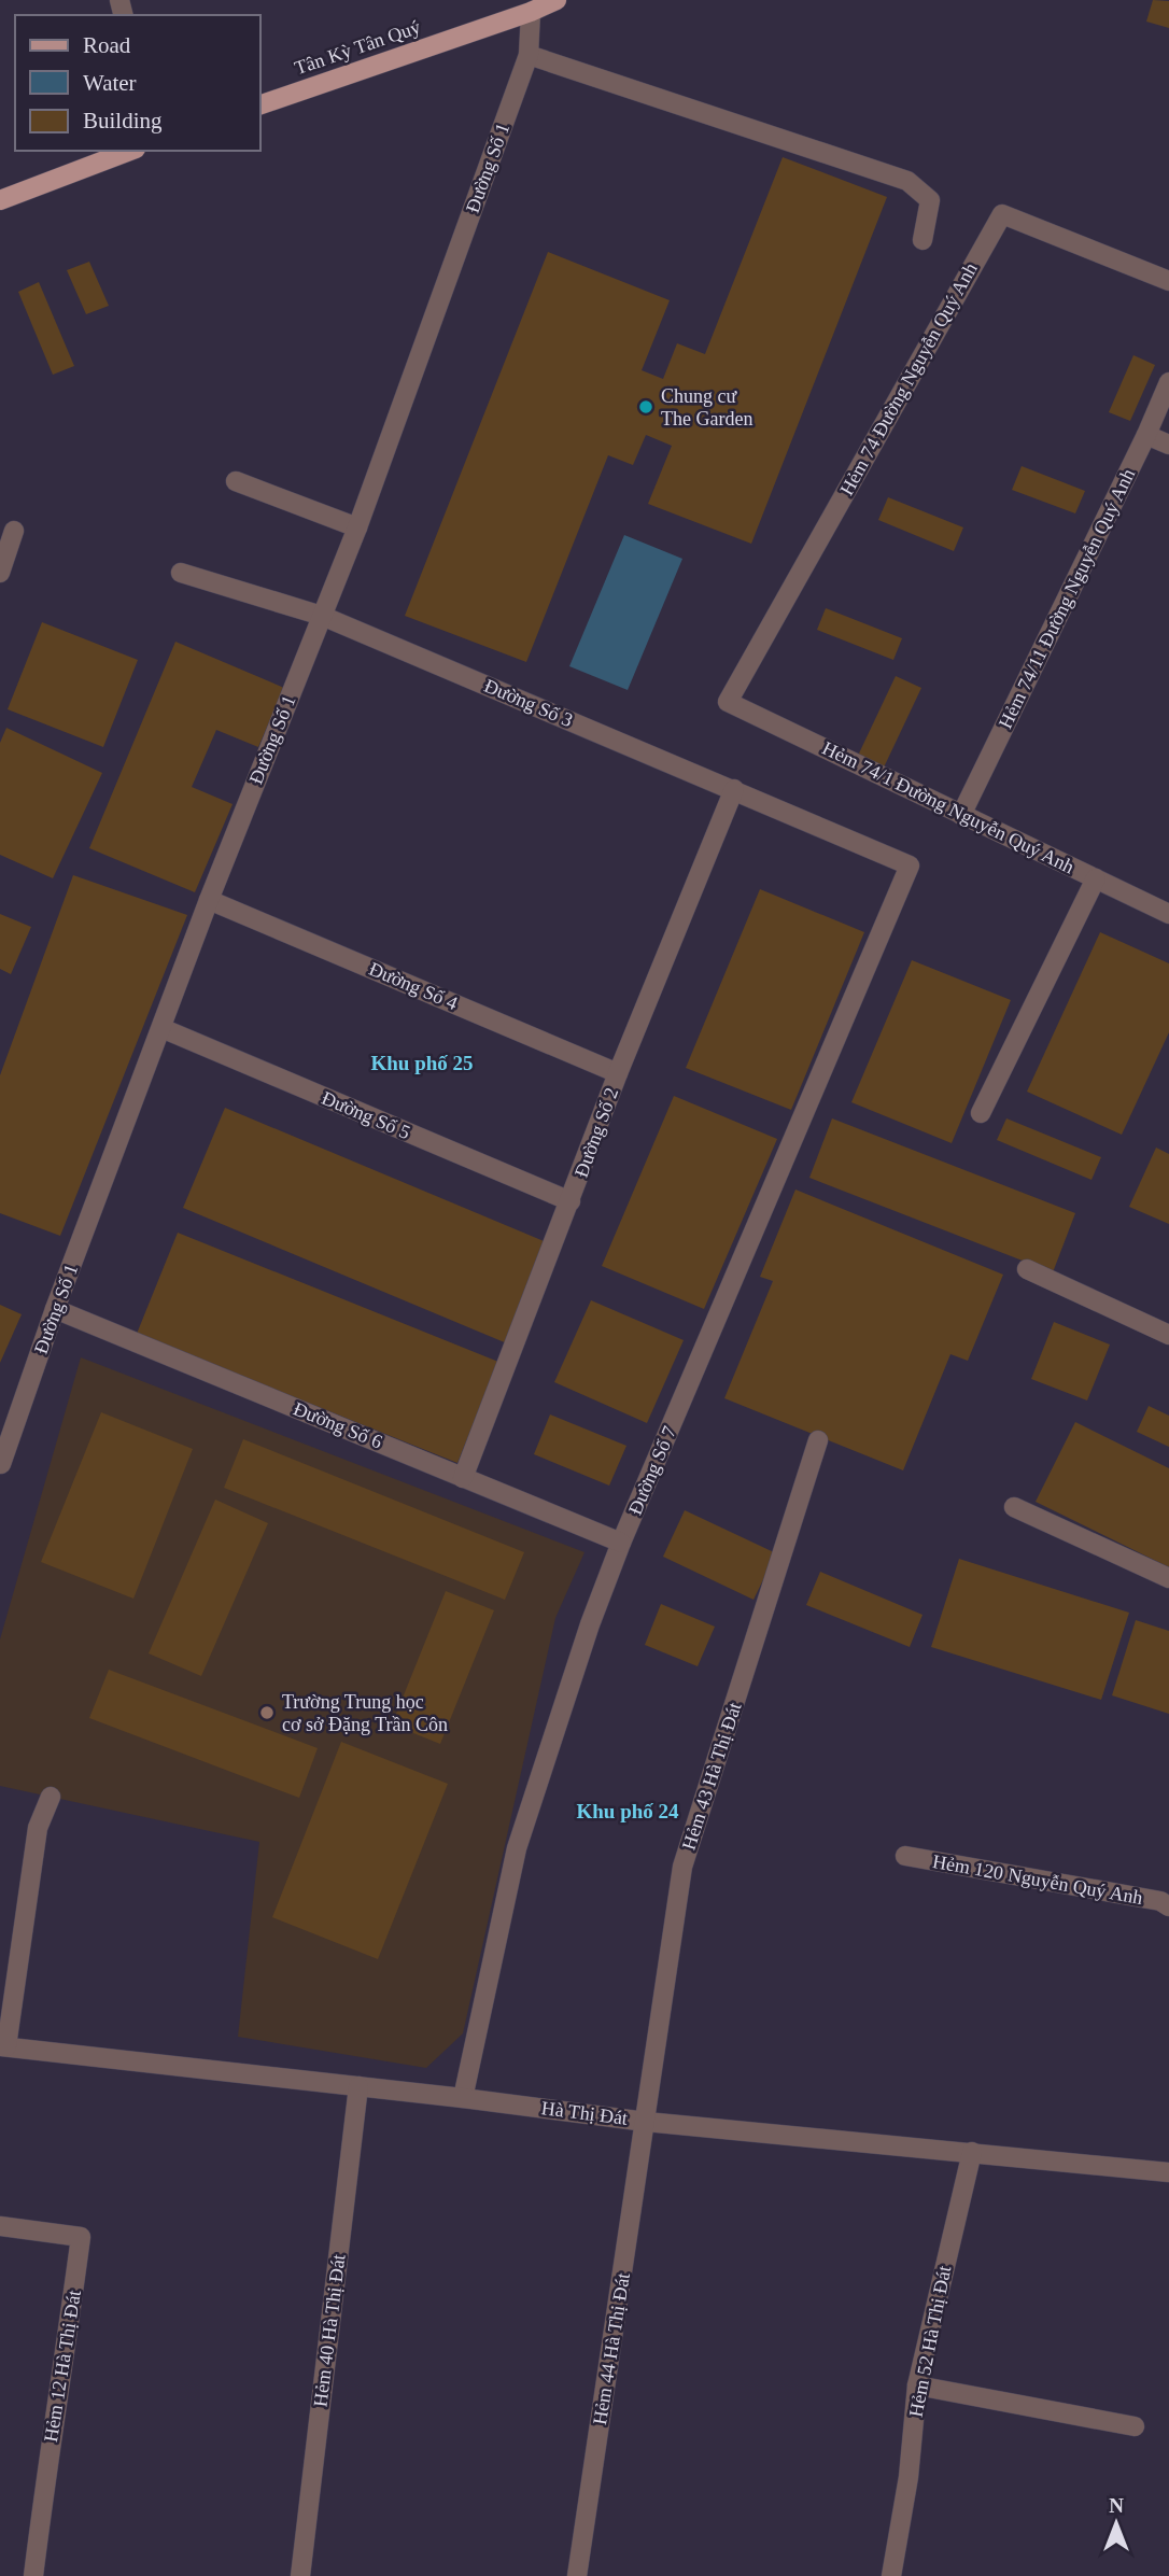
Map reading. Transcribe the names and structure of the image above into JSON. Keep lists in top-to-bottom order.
{
  "streets": {
    "main road": ["Tân Kỳ Tân Quý"],
    "street": [
      "Đường Số 1",
      "Hẻm 74 Đường Nguyễn Quý Anh",
      "Hẻm 74/11 Đường Nguyễn Quý Anh",
      "Đường Số 3",
      "Hẻm 74/1 Đường Nguyễn Quý Anh",
      "Đường Số 4",
      "Đường Số 5",
      "Đường Số 2",
      "Đường Số 6",
      "Đường Số 7",
      "Hẻm 43 Hà Thị Đát",
      "Hẻm 120 Nguyễn Quý Anh",
      "Hà Thị Đát",
      "Hẻm 40 Hà Thị Đát",
      "Hẻm 52 Hà Thị Đát",
      "Hẻm 44 Hà Thị Đát",
      "Hẻm 12 Hà Thị Đát"
    ]
  },
  "crossings": [
    ["Tân Kỳ Tân Quý", "Đường Số 1"],
    ["Đường Số 1", "Đường Số 3"],
    ["Đường Số 1", "Đường Số 4"],
    ["Đường Số 1", "Đường Số 5"],
    ["Đường Số 1", "Đường Số 6"],
    ["Hẻm 74 Đường Nguyễn Quý Anh", "Hẻm 74/1 Đường Nguyễn Quý Anh"],
    ["Hẻm 74/11 Đường Nguyễn Quý Anh", "Hẻm 74/1 Đường Nguyễn Quý Anh"],
    ["Đường Số 3", "Đường Số 2"],
    ["Đường Số 3", "Đường Số 7"],
    ["Đường Số 4", "Đường Số 2"],
    ["Đường Số 5", "Đường Số 2"],
    ["Đường Số 2", "Đường Số 6"],
    ["Đường Số 6", "Đường Số 7"],
    ["Đường Số 7", "Hà Thị Đát"],
    ["Hẻm 43 Hà Thị Đát", "Hà Thị Đát"],
    ["Hẻm 43 Hà Thị Đát", "Hẻm 44 Hà Thị Đát"],
    ["Hà Thị Đát", "Hẻm 40 Hà Thị Đát"],
    ["Hà Thị Đát", "Hẻm 52 Hà Thị Đát"],
    ["Hà Thị Đát", "Hẻm 44 Hà Thị Đát"]
  ],
  "districts": ["Khu phố 25", "Khu phố 24"],
  "places": ["Chung cư The Garden", "Trường Trung học cơ sở Đặng Trần Côn"],
  "legend": ["Road", "Water", "Building"],
  "north": "top"
}
